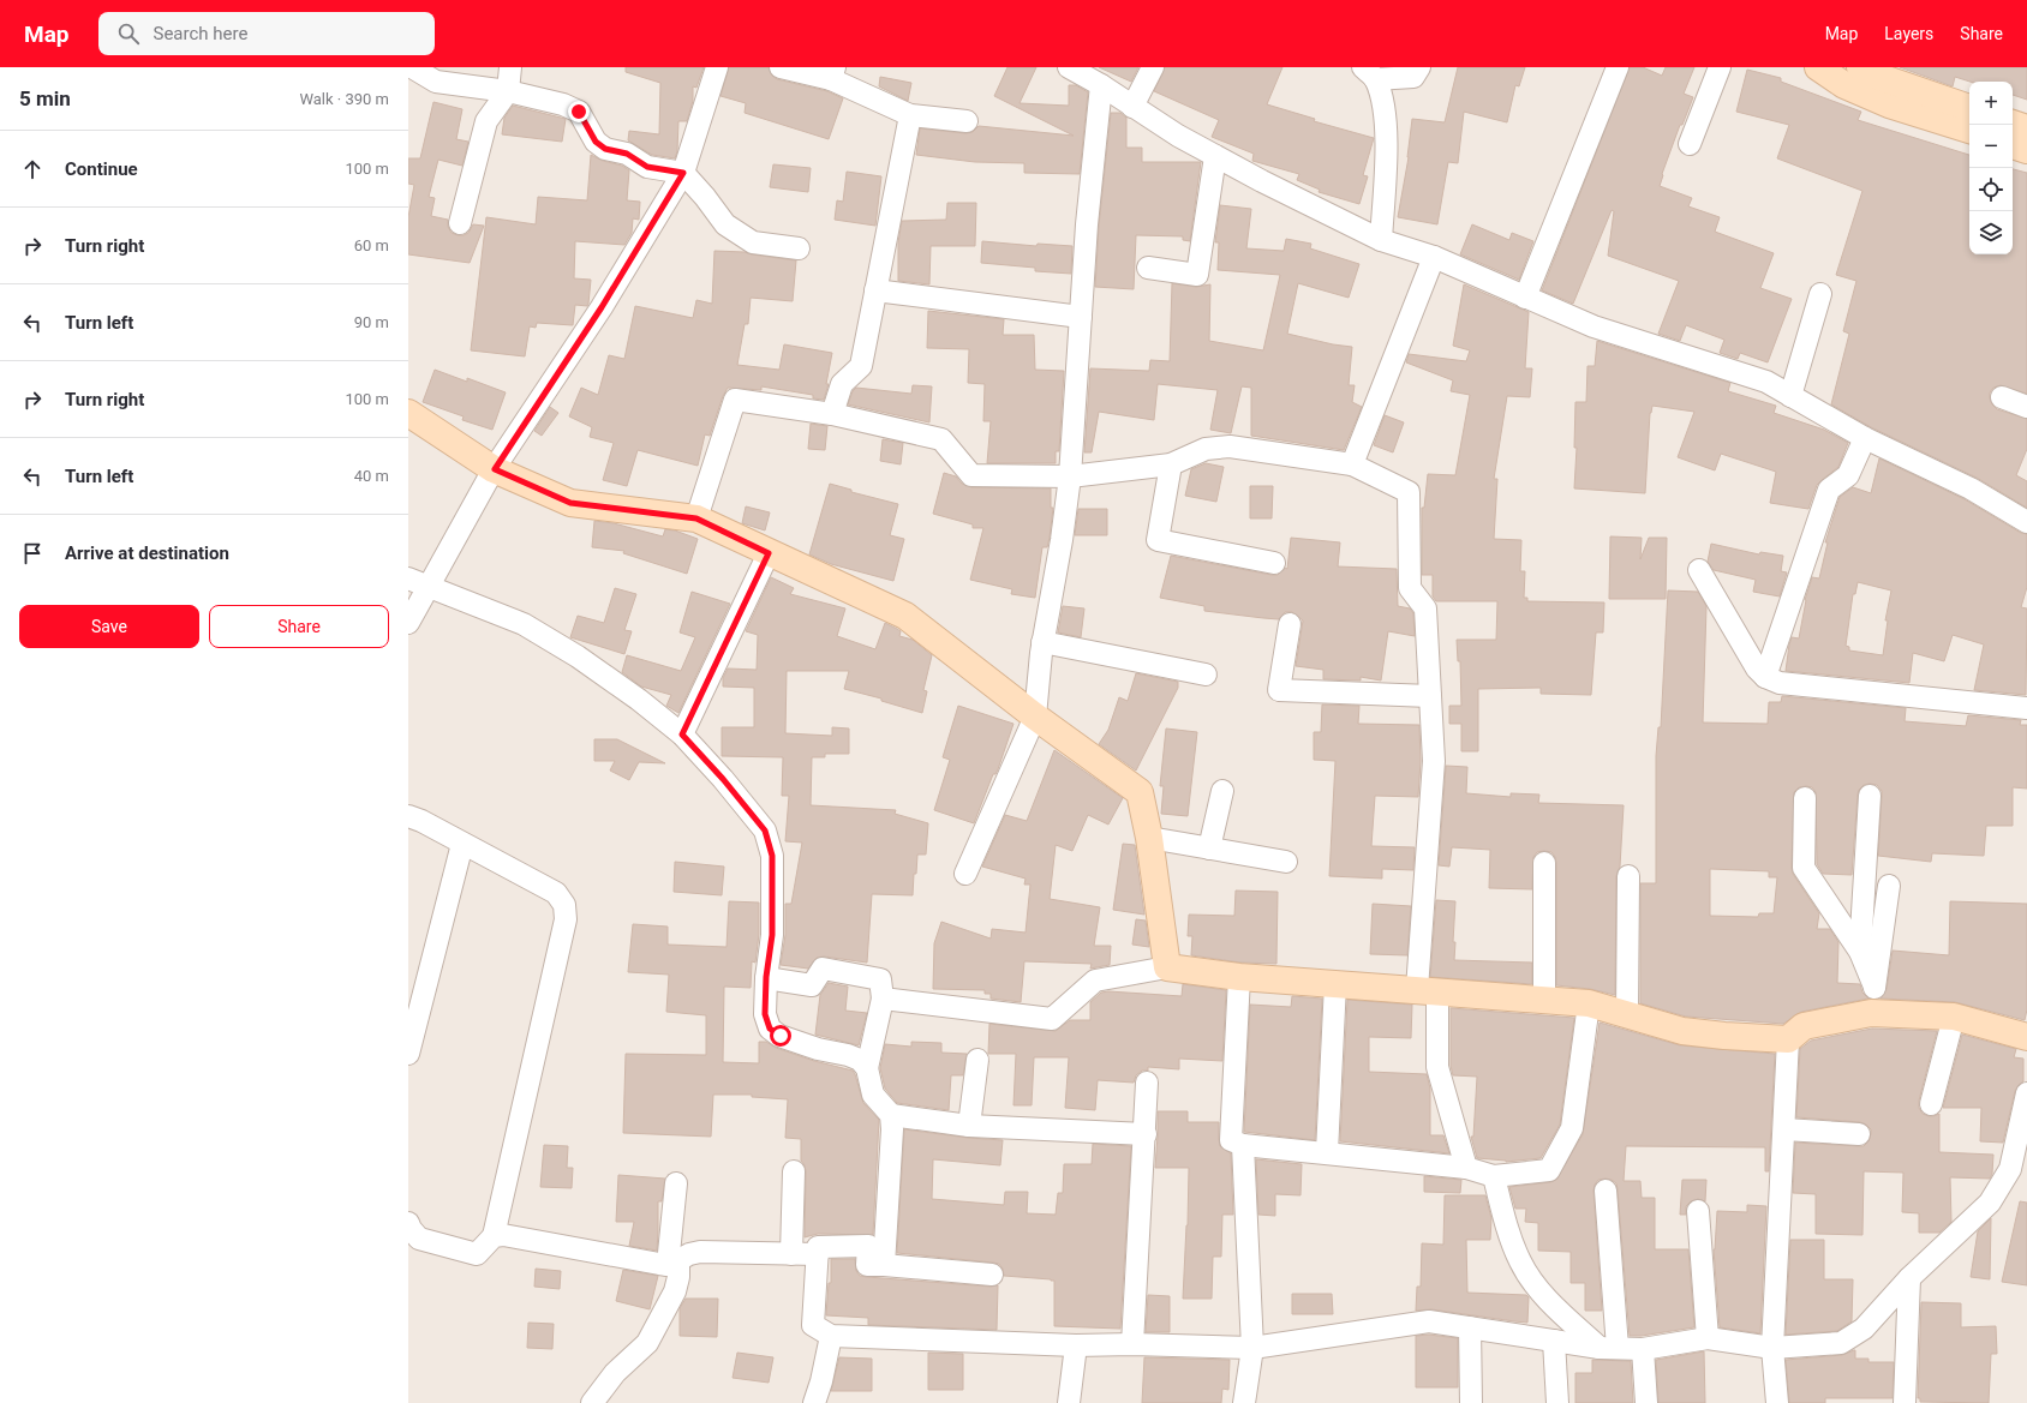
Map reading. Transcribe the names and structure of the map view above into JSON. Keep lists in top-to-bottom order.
{
  "page": {
    "header": "Map",
    "search": "Search here",
    "nav": ["Map", "Layers", "Share"],
    "heading": ["5 min", "Walk · 390 m"],
    "map_buttons": ["+", "−"],
    "list": [
      ["Continue", "100 m"],
      ["Turn right", "60 m"],
      ["Turn left", "90 m"],
      ["Turn right", "100 m"],
      ["Turn left", "40 m"],
      "Arrive at destination"
    ],
    "buttons": ["Save", "Share"]
  }
}
